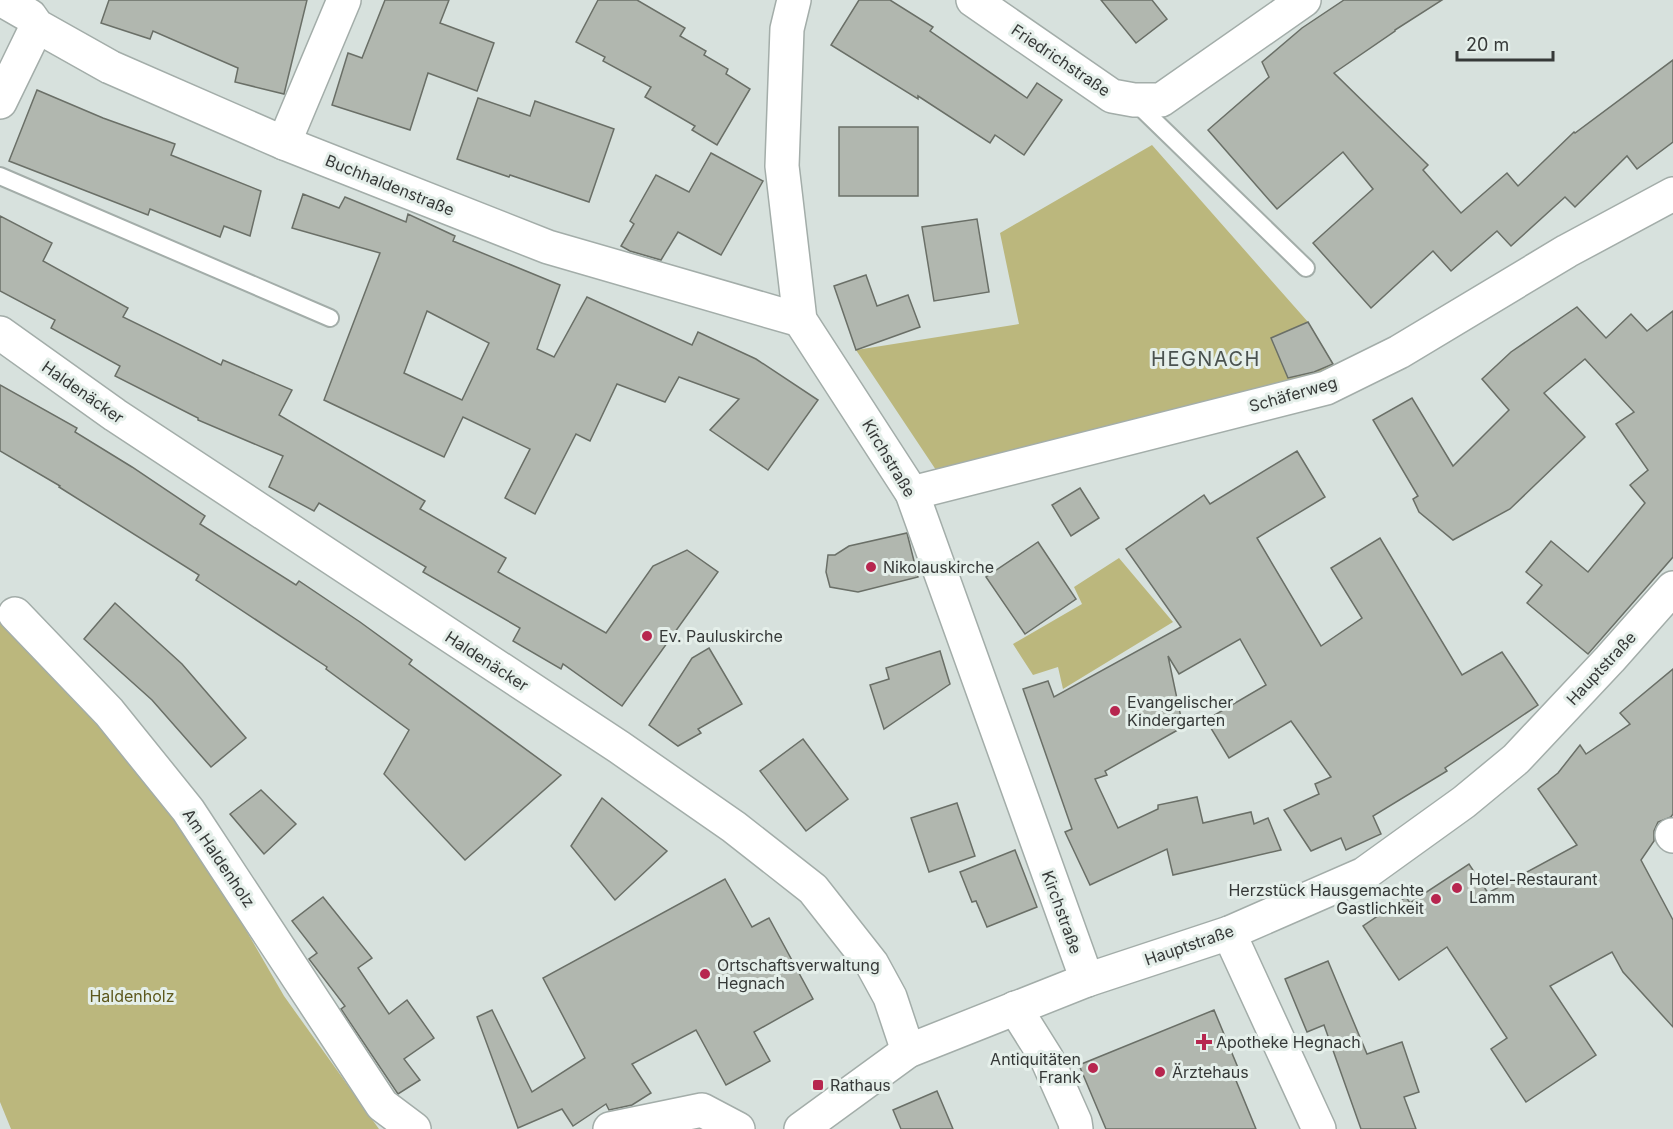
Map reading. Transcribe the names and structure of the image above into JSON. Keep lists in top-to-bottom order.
{
  "streets": {
    "street": [
      "Friedrichstraße",
      "Buchhaldenstraße",
      "Haldenäcker",
      "Schäferweg",
      "Kirchstraße",
      "Hauptstraße",
      "Am Haldenholz"
    ]
  },
  "crossings": [
    ["Buchhaldenstraße", "Kirchstraße"],
    ["Haldenäcker", "Hauptstraße"],
    ["Schäferweg", "Kirchstraße"],
    ["Kirchstraße", "Hauptstraße"]
  ],
  "districts": ["HEGNACH"],
  "parks": ["Haldenholz"],
  "places": {
    "other": [
      "Nikolauskirche",
      "Ev. Pauluskirche",
      "Evangelischer Kindergarten",
      "Hotel-Restaurant Lamm",
      "Herzstück Hausgemachte Gastlichkeit",
      "Ortschaftsverwaltung Hegnach",
      "Antiquitäten Frank",
      "Ärztehaus"
    ],
    "health": ["Apotheke Hegnach"],
    "transit": ["Rathaus"]
  },
  "scale_bar": "20 m"
}
